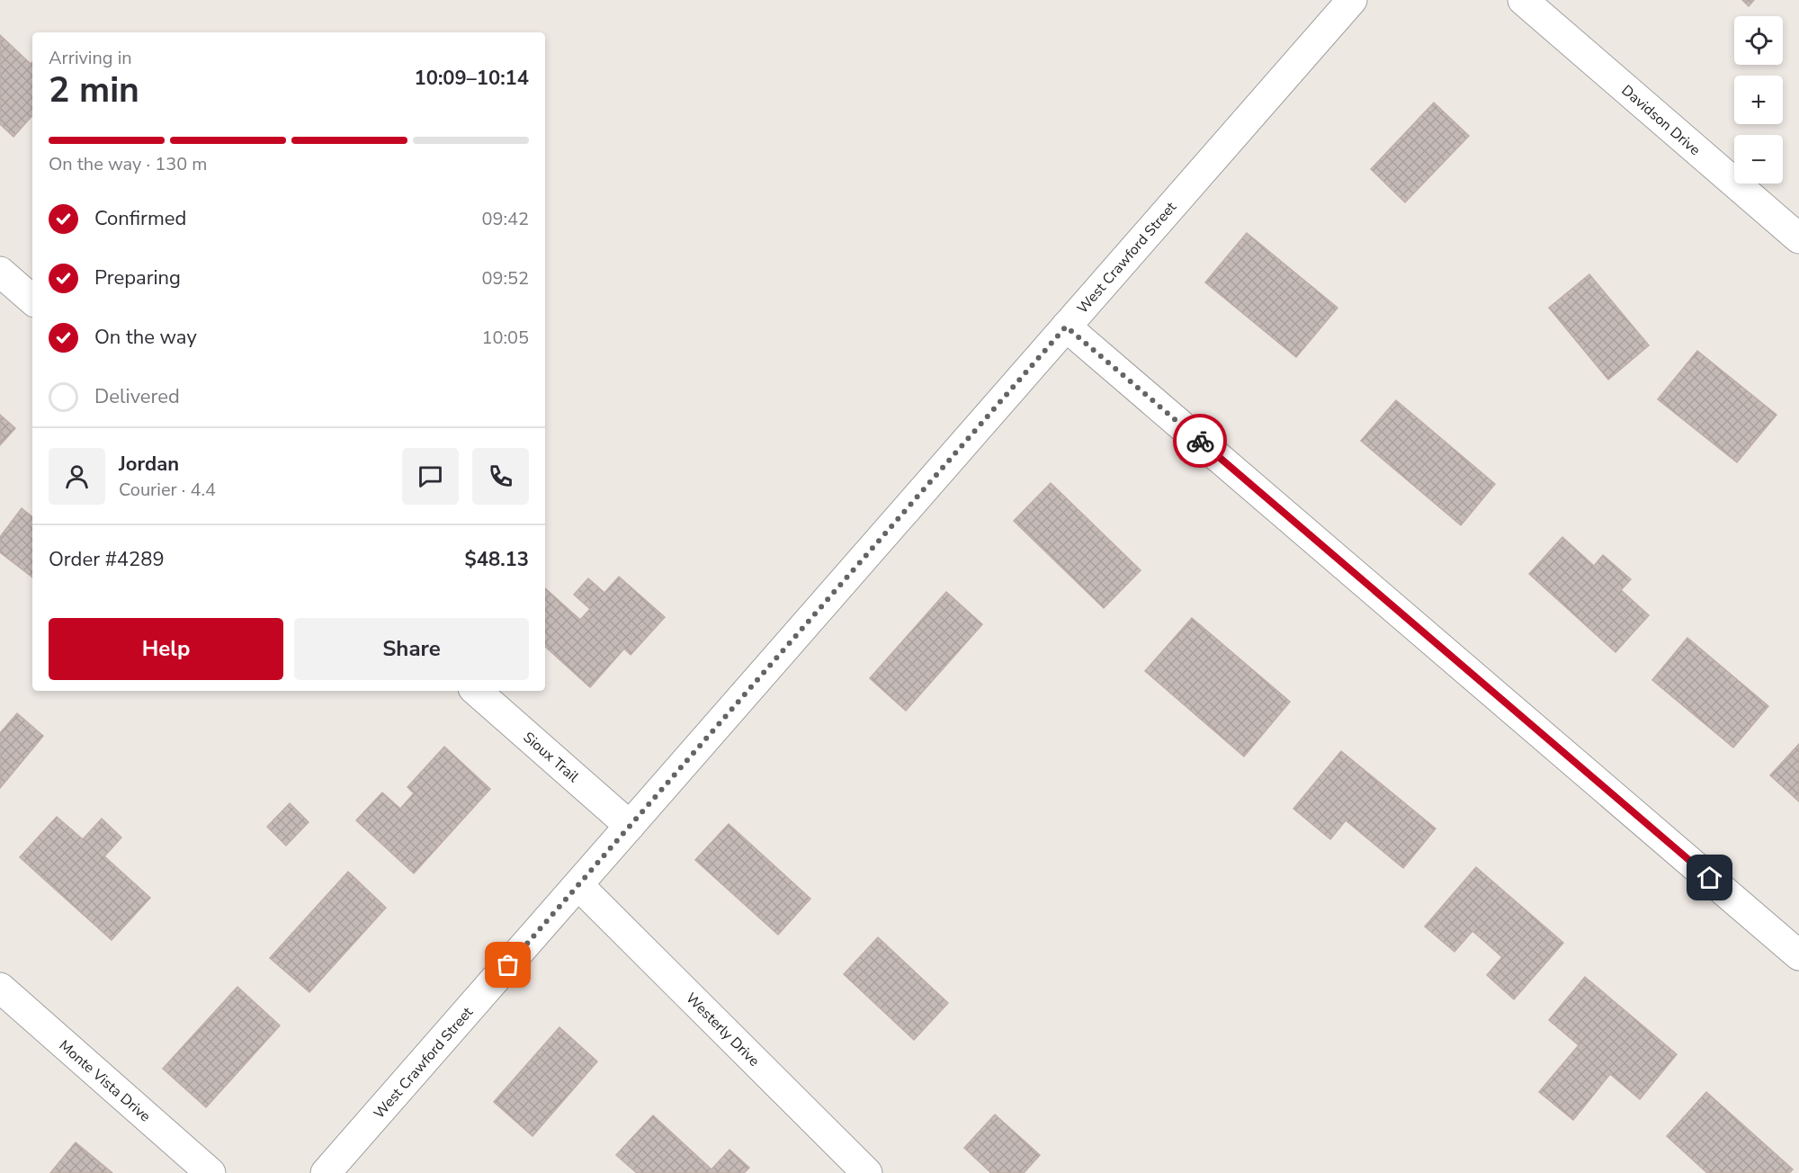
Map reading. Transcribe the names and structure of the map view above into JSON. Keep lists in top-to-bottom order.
{
  "streets": {
    "street": [
      "Davidson Drive",
      "West Crawford Street",
      "Sioux Trail",
      "Westerly Drive",
      "Monte Vista Drive"
    ]
  },
  "crossings": [
    ["West Crawford Street", "Sioux Trail"],
    ["West Crawford Street", "Westerly Drive"]
  ],
  "page": {
    "map_buttons": ["+", "−"],
    "heading": ["2 min", "Arriving in", "10:09–10:14"],
    "panel": [
      "Jordan",
      "Courier · 4.4",
      "Order #4289",
      "$48.13"
    ],
    "bar": "On the way · 130 m",
    "list": [
      ["Confirmed", "09:42"],
      ["Preparing", "09:52"],
      ["On the way", "10:05"],
      "Delivered"
    ],
    "buttons": ["Help", "Share"]
  }
}
